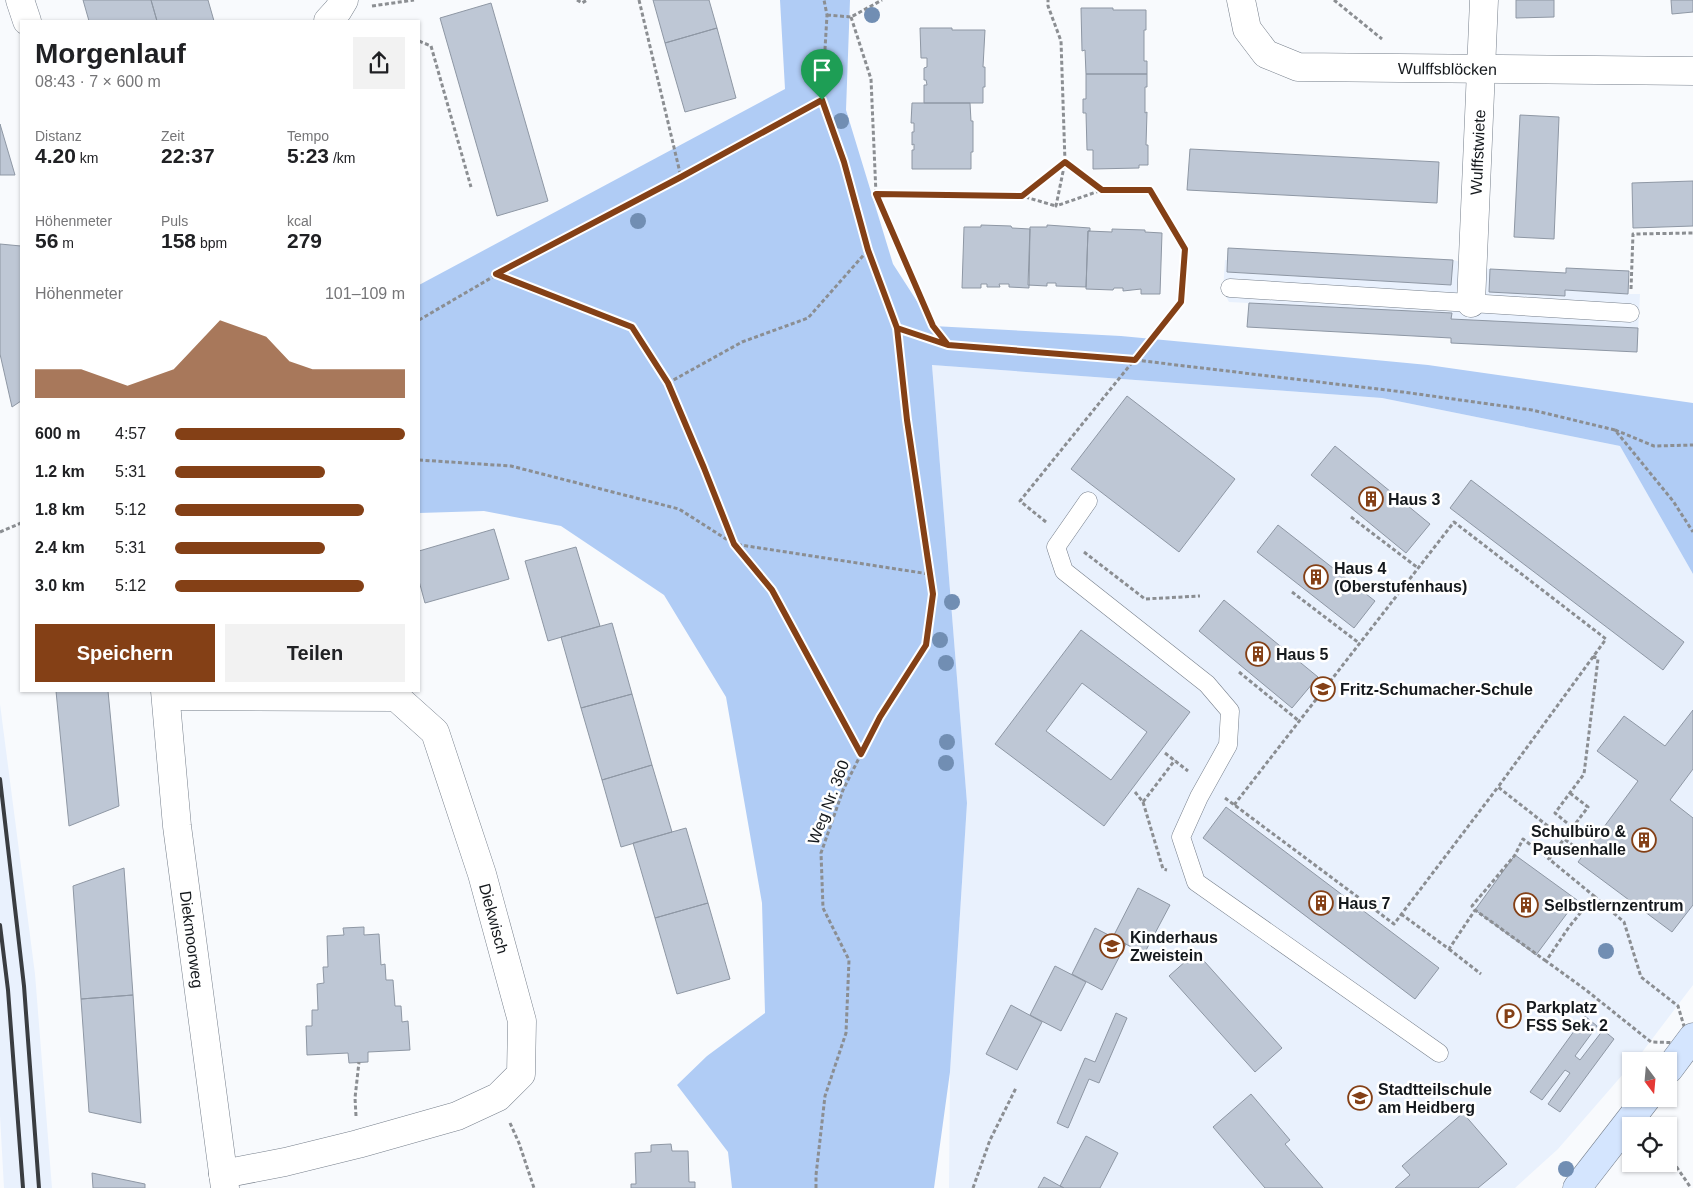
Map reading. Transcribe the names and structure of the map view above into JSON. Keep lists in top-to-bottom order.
{
  "streets": {
    "street": [
      "Wulffsblöcken",
      "Wulffstwiete",
      "Diekwisch",
      "Diekmoorweg"
    ],
    "path": ["Weg Nr. 360"]
  },
  "crossings": [
    ["Wulffsblöcken", "Wulffstwiete"],
    ["Diekwisch", "Diekmoorweg"]
  ],
  "places": {
    "building": [
      "Haus 3",
      "Haus 4 (Oberstufenhaus)",
      "Haus 5",
      "Schulbüro & Pausenhalle",
      "Haus 7",
      "Selbstlernzentrum"
    ],
    "school or university": ["Fritz-Schumacher-Schule", "Kinderhaus Zweistein", "Stadtteilschule am Heidberg"],
    "parking": ["Parkplatz FSS Sek. 2"]
  },
  "north": "bottom",
  "page": {
    "heading": ["Morgenlauf", "08:43 · 7 × 600 m"],
    "stats": [
      ["Distanz", "4.20 km"],
      ["Zeit", "22:37"],
      ["Tempo", "5:23 /km"],
      ["Höhenmeter", "56 m"],
      ["Puls", "158 bpm"],
      ["kcal", "279"]
    ],
    "chart": ["Höhenmeter", "101–109 m"],
    "list": [
      {
        "name": "600 m",
        "note": "4:57"
      },
      {
        "name": "1.2 km",
        "note": "5:31"
      },
      {
        "name": "1.8 km",
        "note": "5:12"
      },
      {
        "name": "2.4 km",
        "note": "5:31"
      },
      {
        "name": "3.0 km",
        "note": "5:12"
      }
    ],
    "buttons": ["Speichern", "Teilen"]
  }
}
